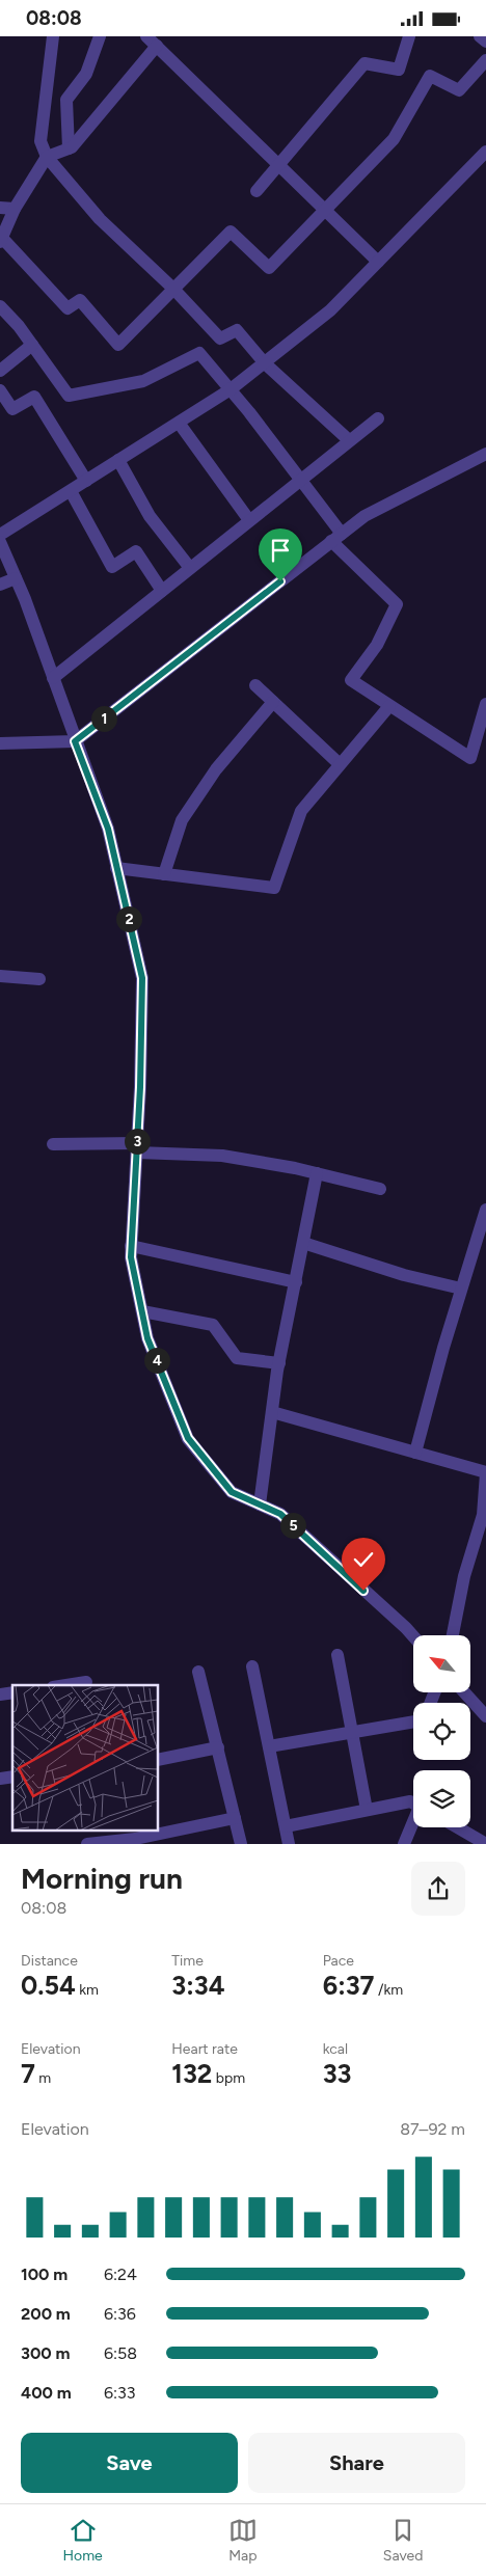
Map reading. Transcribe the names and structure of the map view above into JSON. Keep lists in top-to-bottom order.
{
  "north": "top left",
  "page": {
    "status": "08:08",
    "pins": [
      "1",
      "2",
      "3",
      "4",
      "5"
    ],
    "heading": ["Morning run", "08:08"],
    "stats": [
      ["Distance", "0.54 km"],
      ["Time", "3:34"],
      ["Pace", "6:37 /km"],
      ["Elevation", "7 m"],
      ["Heart rate", "132 bpm"],
      ["kcal", "33"]
    ],
    "chart": ["Elevation", "87–92 m"],
    "list": [
      {
        "name": "100 m",
        "note": "6:24"
      },
      {
        "name": "200 m",
        "note": "6:36"
      },
      {
        "name": "300 m",
        "note": "6:58"
      },
      {
        "name": "400 m",
        "note": "6:33"
      }
    ],
    "buttons": ["Save", "Share"],
    "tabs": ["Home", "Map", "Saved"]
  }
}
